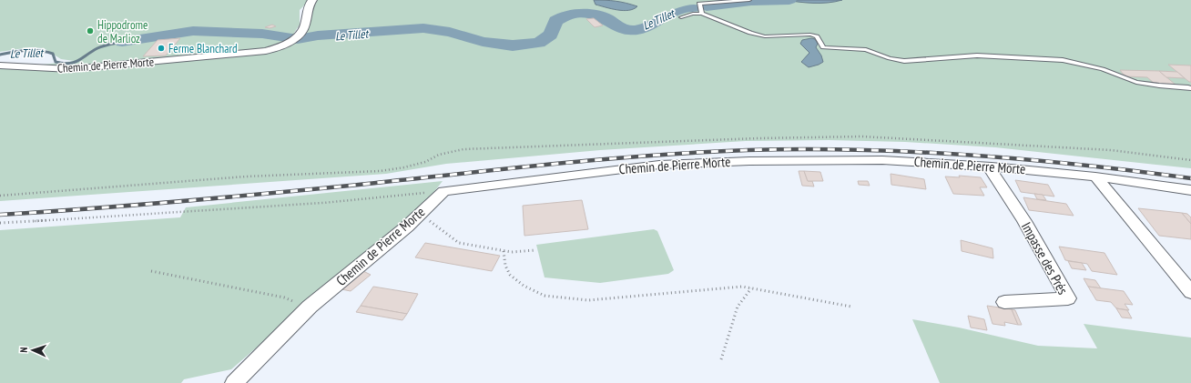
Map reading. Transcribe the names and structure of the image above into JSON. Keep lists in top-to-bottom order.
{
  "streets": {
    "street": ["Chemin de Pierre Morte", "Impasse des Prés"]
  },
  "crossings": [
    ["Chemin de Pierre Morte", "Impasse des Prés"]
  ],
  "water": ["Le Tillet"],
  "places": ["Hippodrome de Marlioz", "Ferme Blanchard"],
  "north": "left"
}
